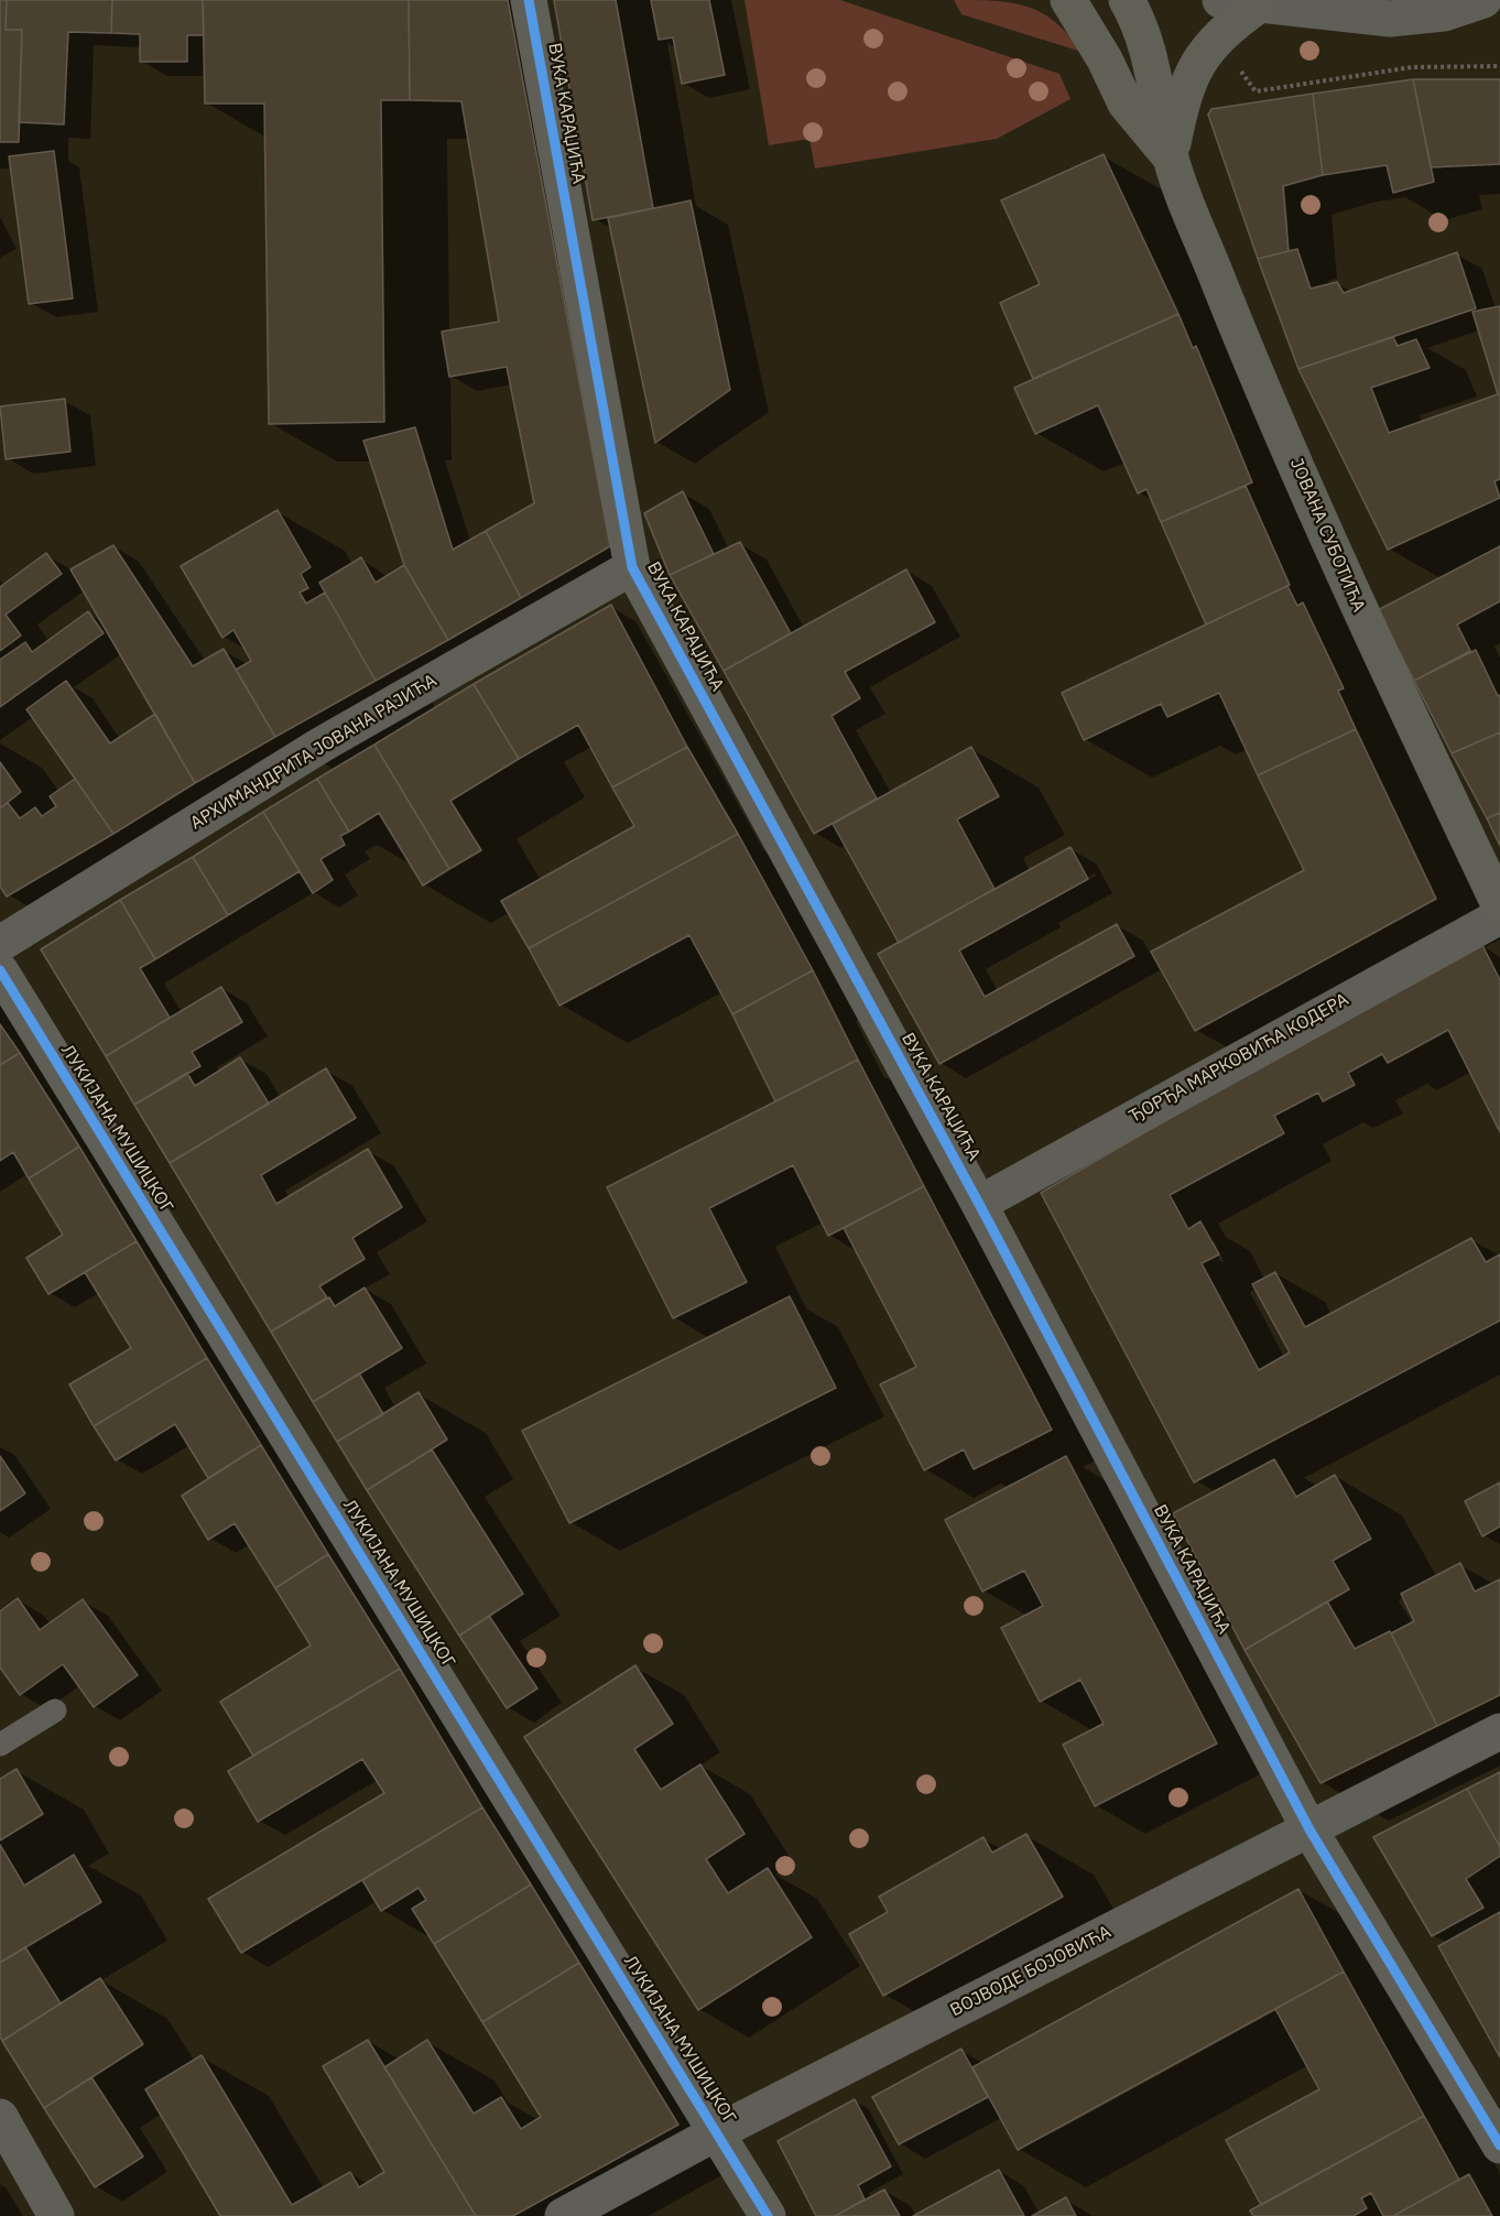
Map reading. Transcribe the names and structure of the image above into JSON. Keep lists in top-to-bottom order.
{
  "streets": {
    "main road": ["ЈОВАНА СУБОТИЋА"],
    "street": [
      "ВУКА КАРАЏИЋА",
      "АРХИМАНДРИТА ЈОВАНА РАЈИЋА",
      "ЂОРЂА МАРКОВИЋА КОДЕРА",
      "ЛУКИЈАНА МУШИЦКОГ",
      "ВОЈВОДЕ БОЈОВИЋА"
    ]
  },
  "crossings": [
    ["ВУКА КАРАЏИЋА", "АРХИМАНДРИТА ЈОВАНА РАЈИЋА"],
    ["ВУКА КАРАЏИЋА", "ЂОРЂА МАРКОВИЋА КОДЕРА"],
    ["ВУКА КАРАЏИЋА", "ВОЈВОДЕ БОЈОВИЋА"],
    ["ЛУКИЈАНА МУШИЦКОГ", "ВОЈВОДЕ БОЈОВИЋА"]
  ]
}
